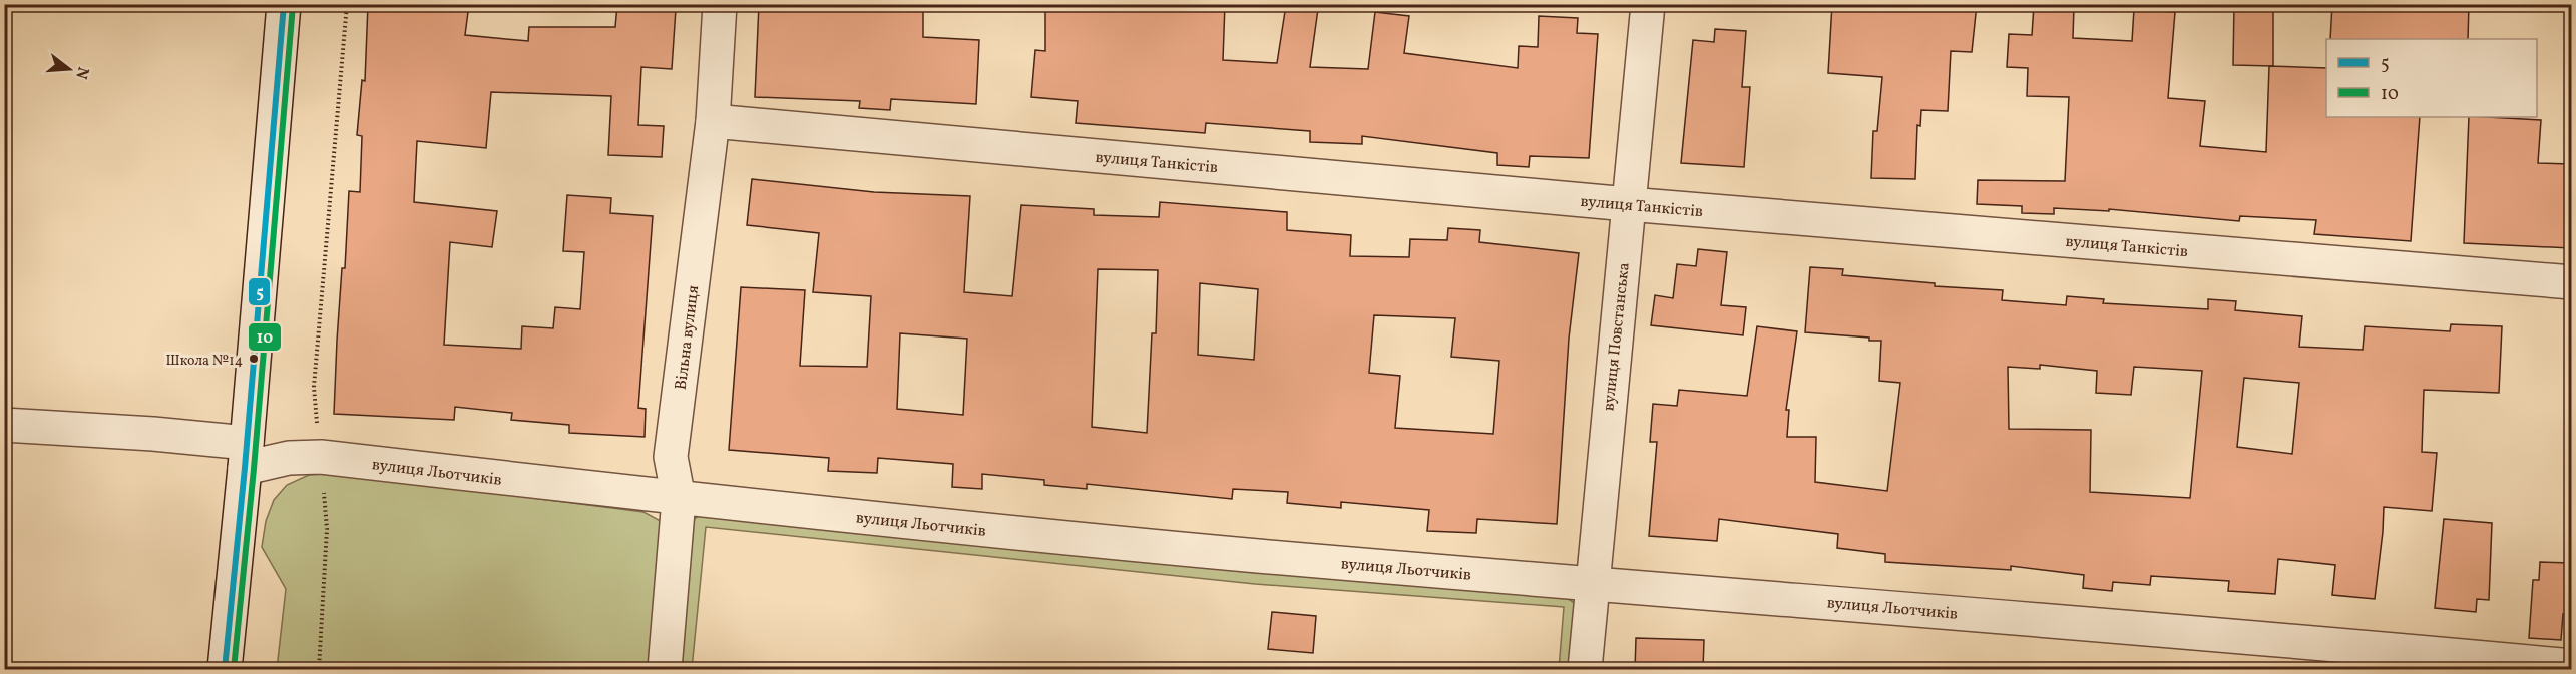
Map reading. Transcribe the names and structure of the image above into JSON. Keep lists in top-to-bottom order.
{
  "streets": {
    "street": [
      "вулиця Танкістів",
      "вулиця Повстанська",
      "Вільна вулиця",
      "вулиця Льотчиків"
    ]
  },
  "crossings": [
    ["вулиця Танкістів", "вулиця Повстанська"],
    ["вулиця Танкістів", "Вільна вулиця"],
    ["вулиця Повстанська", "вулиця Льотчиків"],
    ["Вільна вулиця", "вулиця Льотчиків"]
  ],
  "places": ["Школа №14"],
  "lines": ["transit line 5", "transit line 10"],
  "legend": ["5", "10"],
  "north": "right"
}
